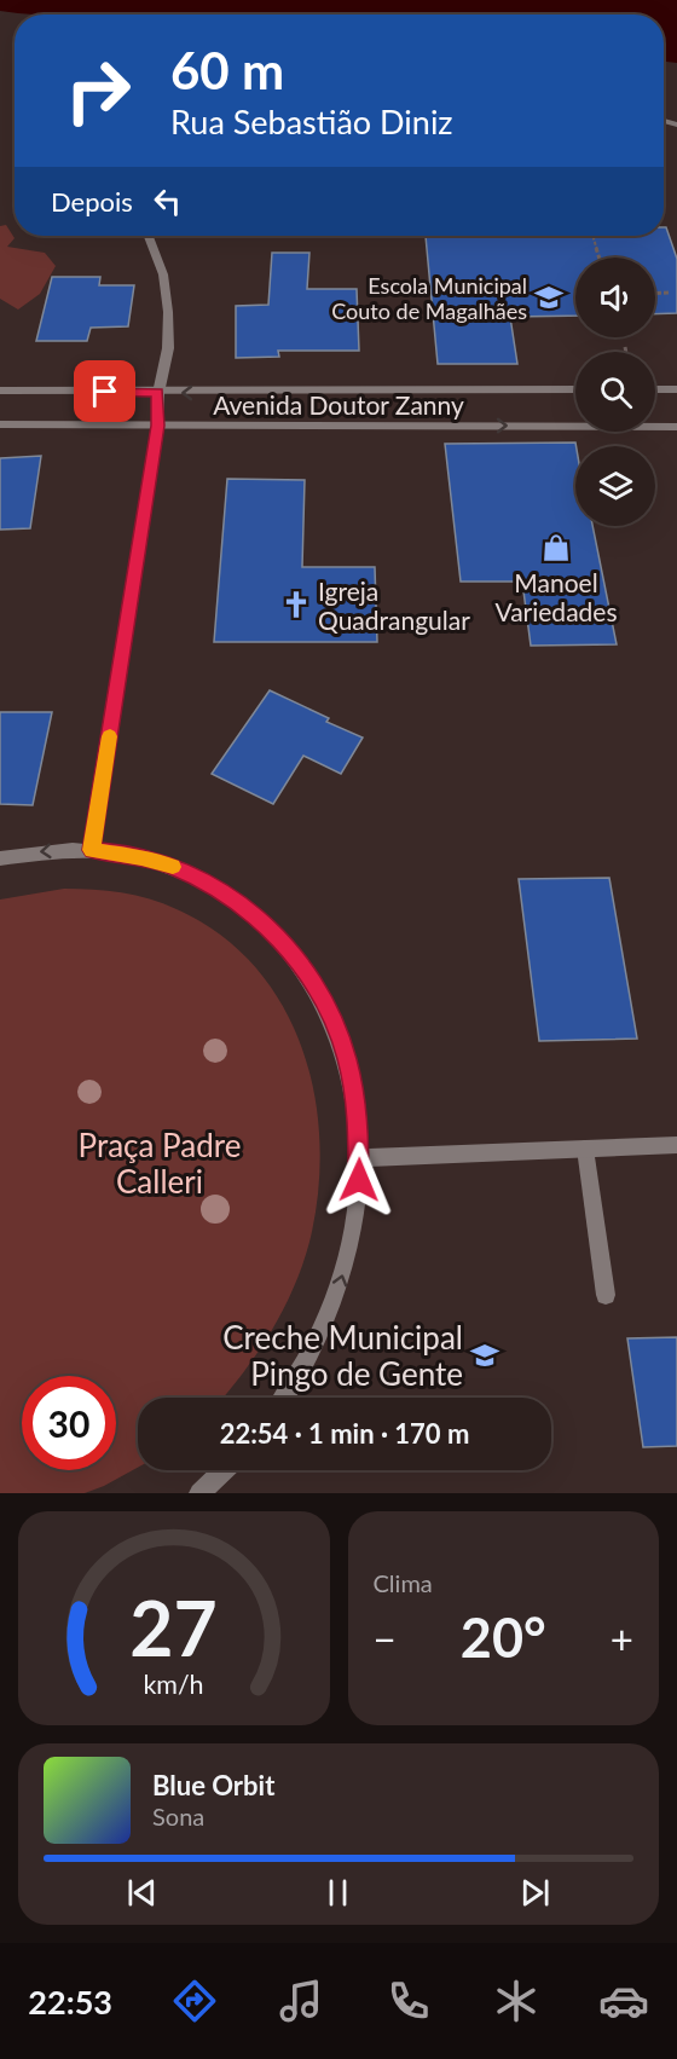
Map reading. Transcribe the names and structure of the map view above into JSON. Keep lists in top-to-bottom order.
{
  "streets": {
    "street": ["Avenida Doutor Zanny"]
  },
  "parks": ["Praça Padre Calleri"],
  "places": {
    "school or university": ["Escola Municipal Couto de Magalhães", "Creche Municipal Pingo de Gente"],
    "shop": ["Manoel Variedades"],
    "church": ["Igreja Quadrangular"]
  },
  "page": {
    "turn": ["60 m", "Rua Sebastião Diniz"],
    "then": "Depois",
    "limit": "30",
    "trip": "22:54 · 1 min · 170 m",
    "tile": "Clima",
    "heat": ["−", "20°", "+"],
    "song": ["Blue Orbit", "Sona"],
    "tabs": "22:53",
    "gauge": ["27", "km/h"]
  }
}
